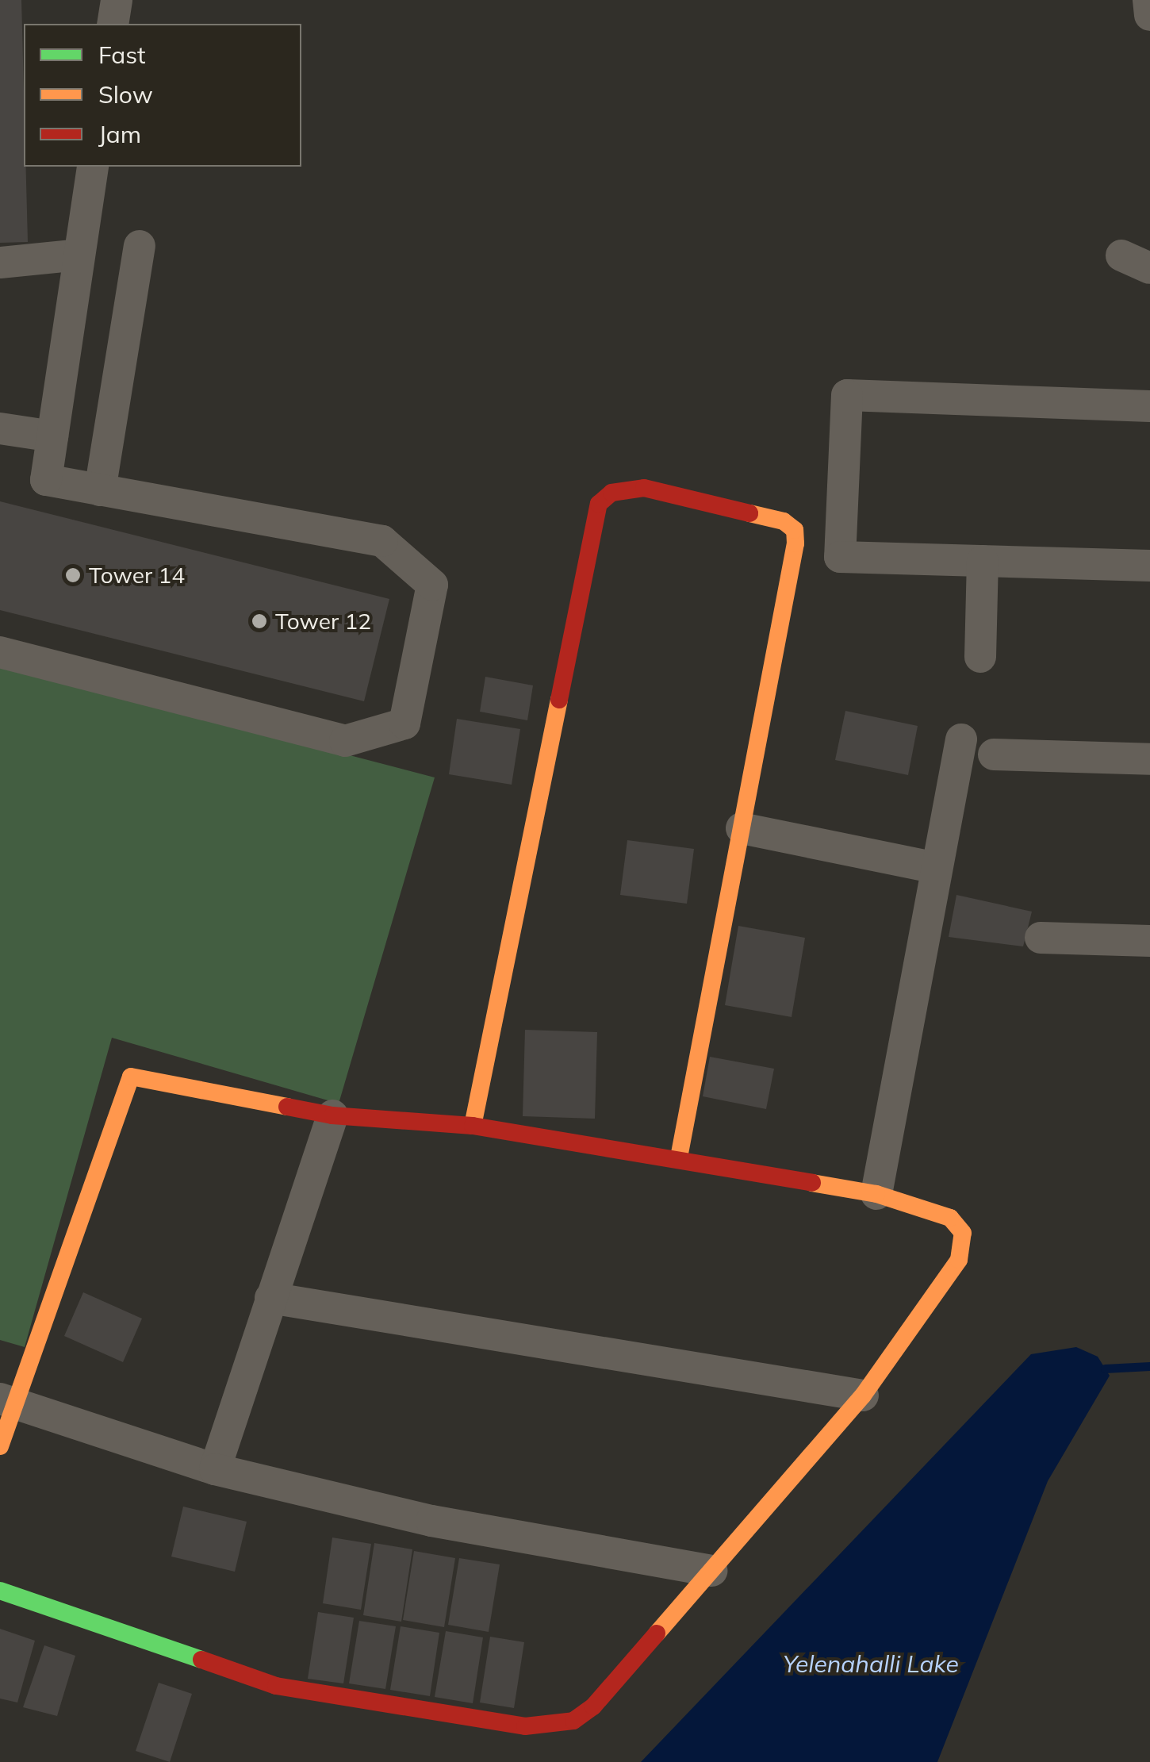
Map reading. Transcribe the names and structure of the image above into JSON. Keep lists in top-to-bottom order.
{
  "water": ["Yelenahalli Lake"],
  "places": ["Tower 14", "Tower 12"],
  "legend": ["Fast", "Slow", "Jam"]
}
